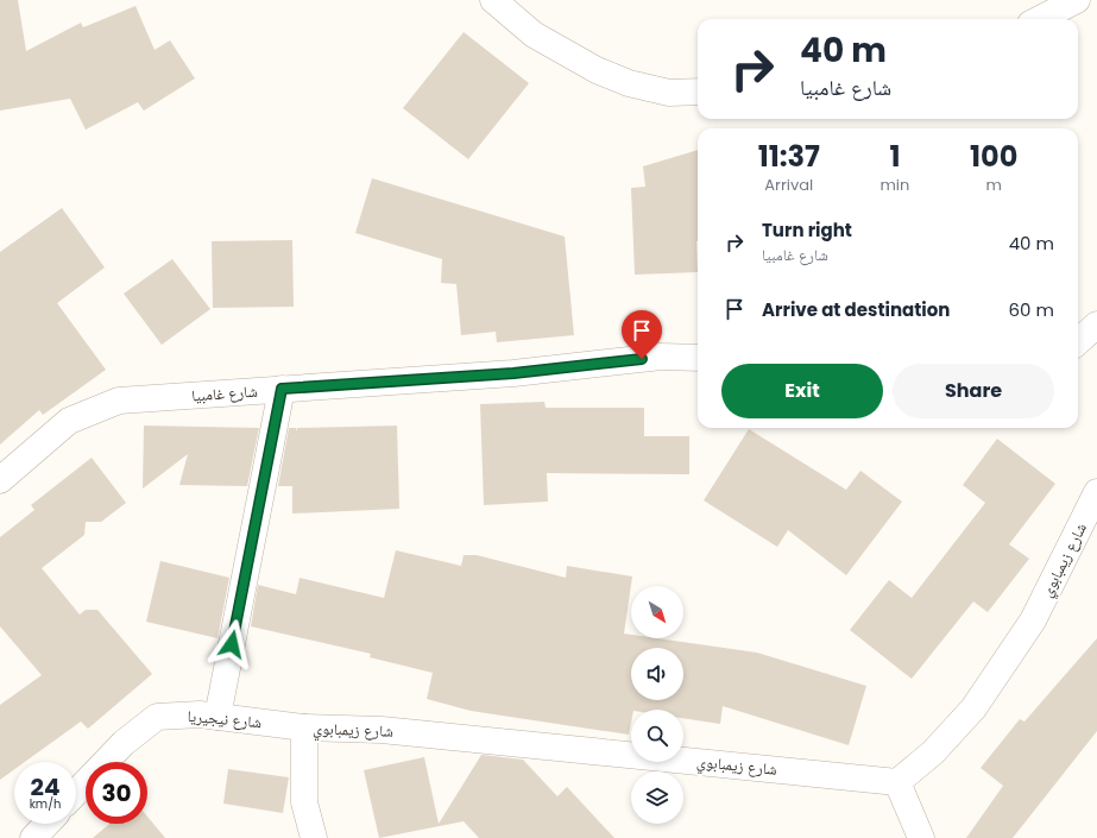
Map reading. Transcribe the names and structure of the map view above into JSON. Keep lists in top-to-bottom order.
{
  "streets": {
    "street": ["شارع غامبيا", "شارع زيمبابوي", "شارع نيجيريا"]
  },
  "crossings": [
    ["شارع زيمبابوي", "شارع نيجيريا"]
  ],
  "north": "bottom right",
  "page": {
    "turn": ["40 m", "شارع غامبيا"],
    "eta": [
      "11:37",
      "Arrival",
      "1",
      "min",
      "100",
      "m"
    ],
    "list": [
      {
        "name": "Turn right",
        "note": "شارع غامبيا",
        "value": "40 m"
      },
      {
        "name": "Arrive at destination",
        "value": "60 m"
      }
    ],
    "buttons": ["Exit", "Share"],
    "speed": "24 km/h",
    "limit": "30"
  }
}
